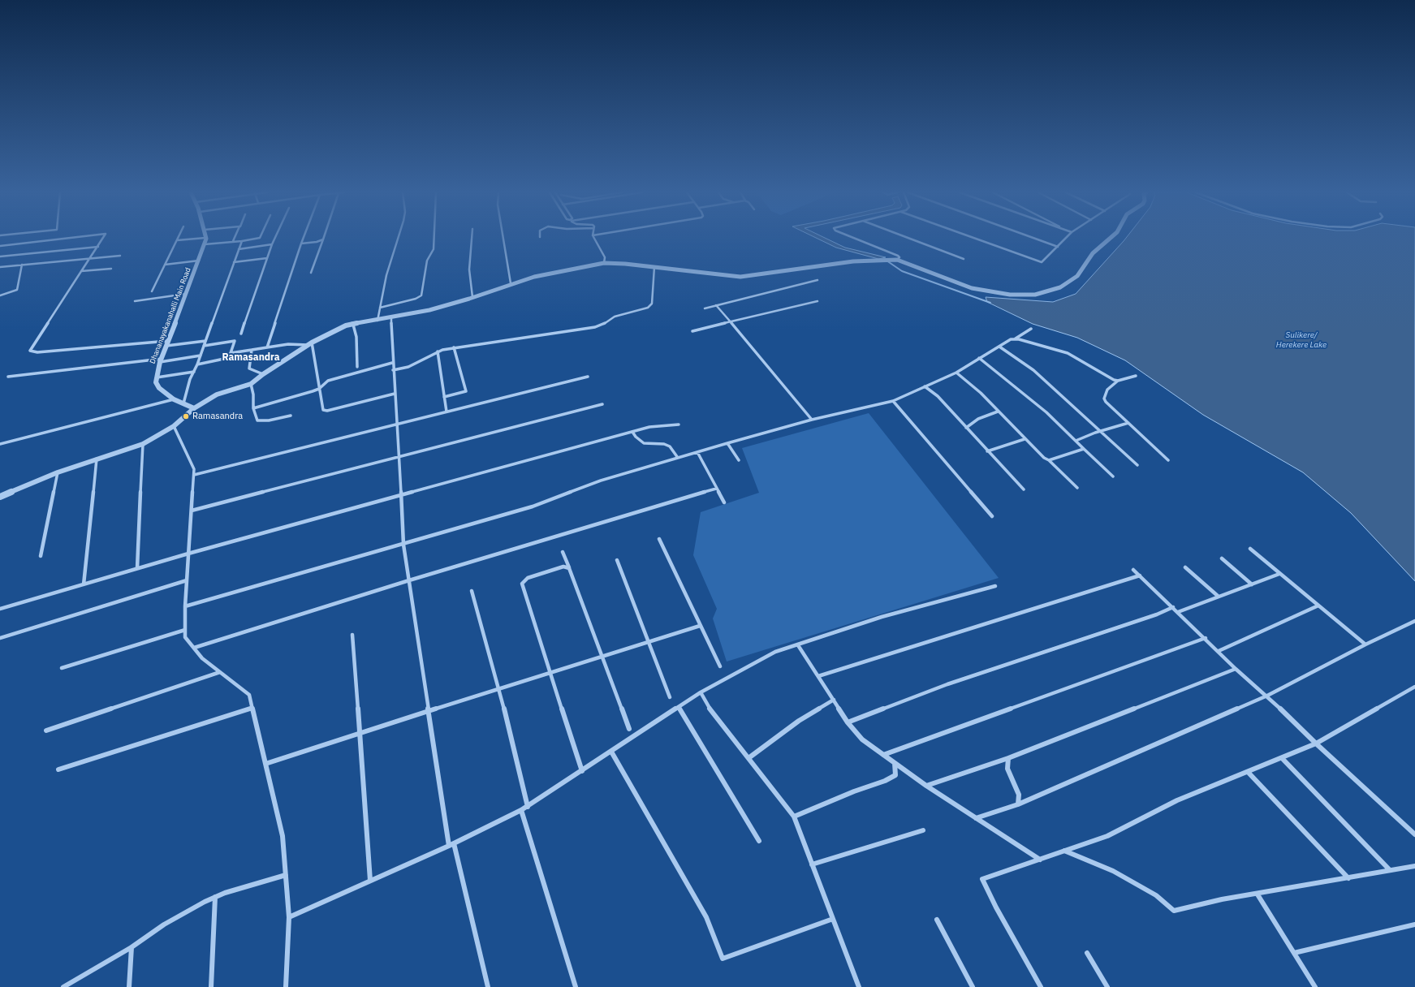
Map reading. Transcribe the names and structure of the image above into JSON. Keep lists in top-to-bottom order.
{
  "streets": {
    "street": ["Dhananayakanahalli Main Road"]
  },
  "districts": ["Ramasandra"],
  "water": ["Sulikere/ Herekere Lake"],
  "places": ["Ramasandra"]
}
